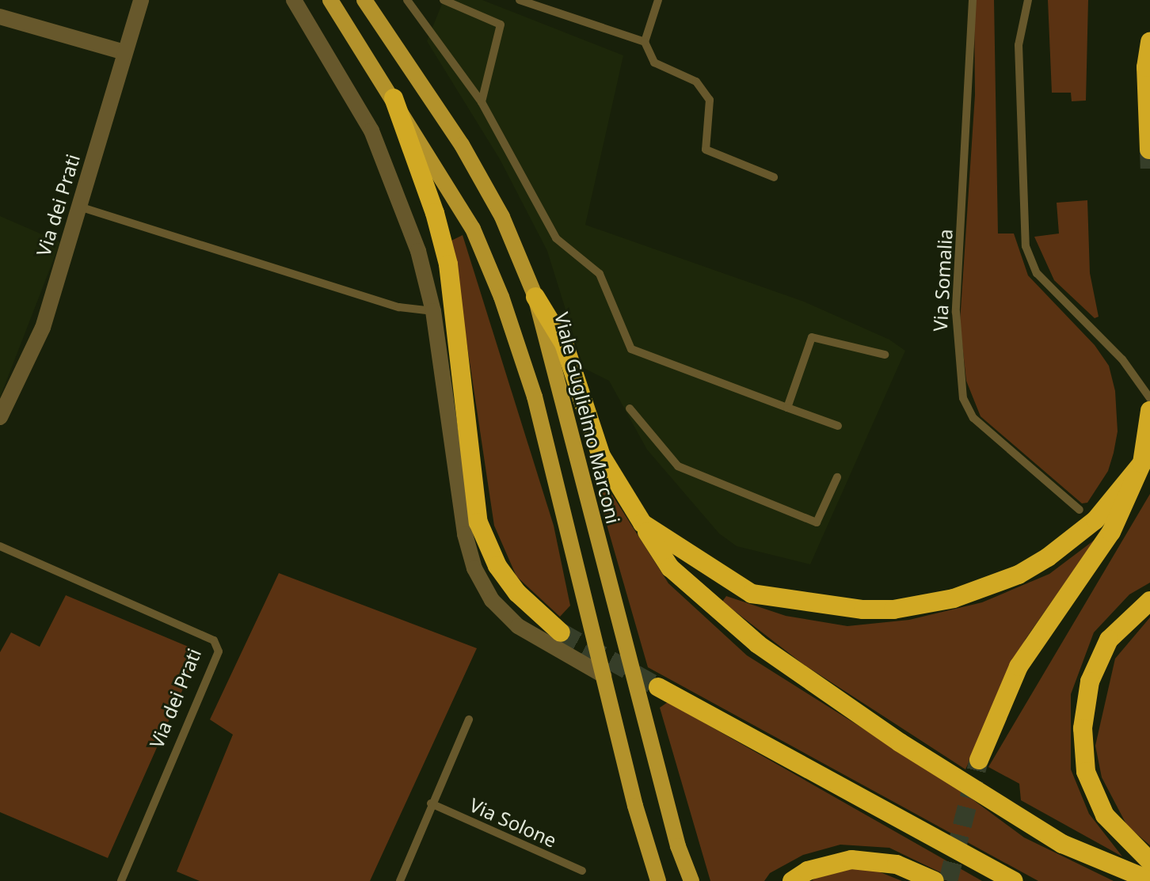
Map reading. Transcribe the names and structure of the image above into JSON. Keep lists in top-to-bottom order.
{
  "streets": {
    "main road": ["Viale Guglielmo Marconi"],
    "street": ["Via dei Prati"],
    "lane": ["Via Somalia", "Via Solone"]
  }
}
